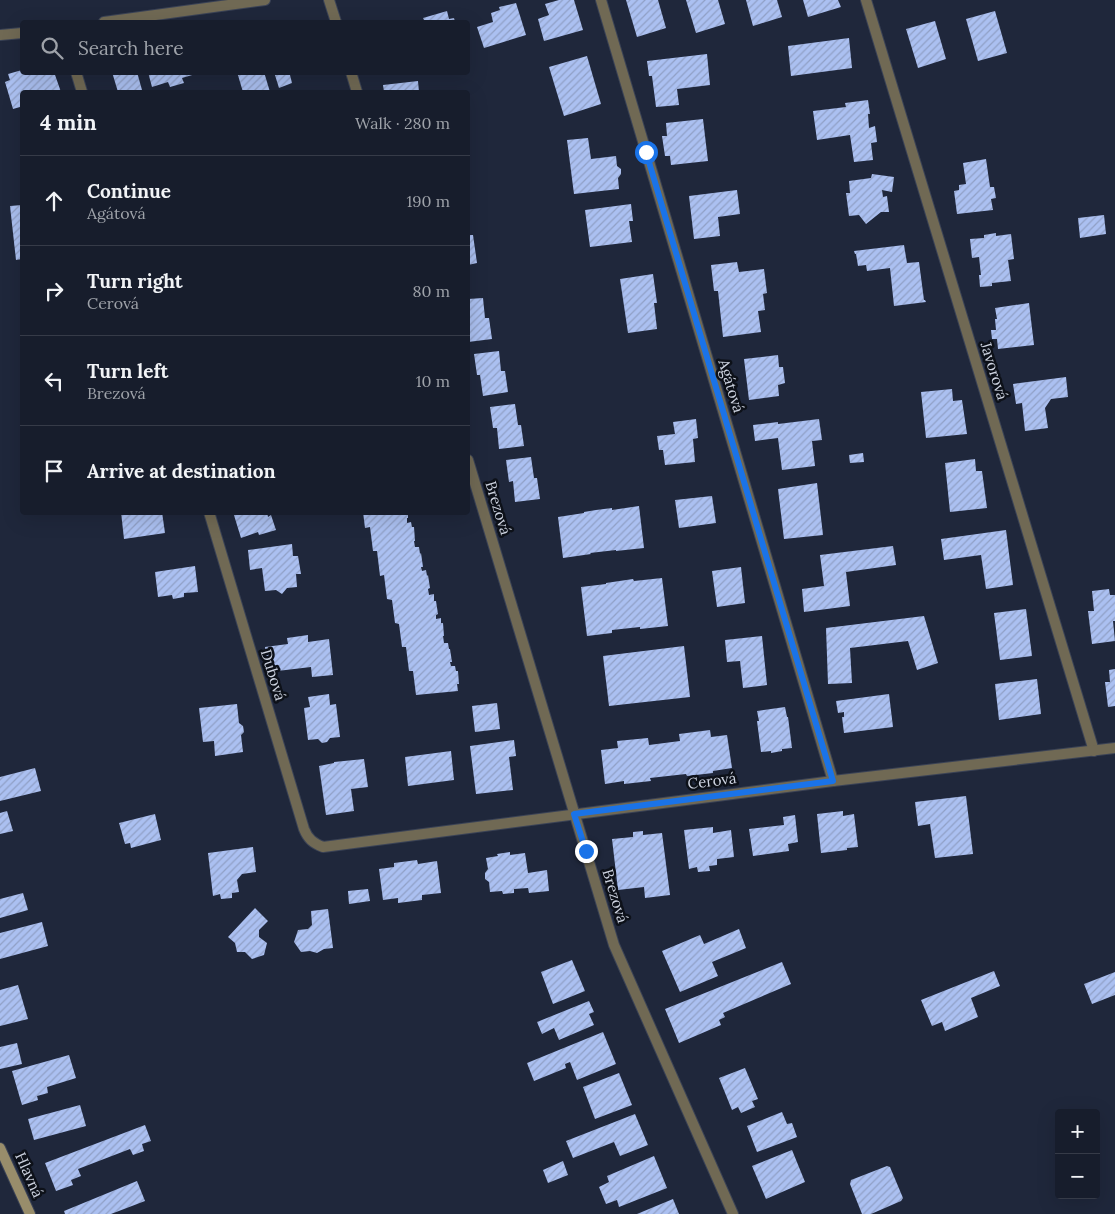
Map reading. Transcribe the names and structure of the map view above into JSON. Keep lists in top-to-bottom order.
{
  "streets": {
    "main road": ["Hlavná"],
    "street": [
      "Javorová",
      "Agátová",
      "Brezová",
      "Dubová",
      "Cerová"
    ]
  },
  "crossings": [
    ["Javorová", "Cerová"],
    ["Agátová", "Cerová"],
    ["Brezová", "Cerová"],
    ["Dubová", "Cerová"]
  ],
  "page": {
    "search": "Search here",
    "heading": ["4 min", "Walk · 280 m"],
    "list": [
      ["Continue", "Agátová", "190 m"],
      ["Turn right", "Cerová", "80 m"],
      ["Turn left", "Brezová", "10 m"],
      "Arrive at destination"
    ],
    "map_buttons": ["+", "−"]
  }
}
